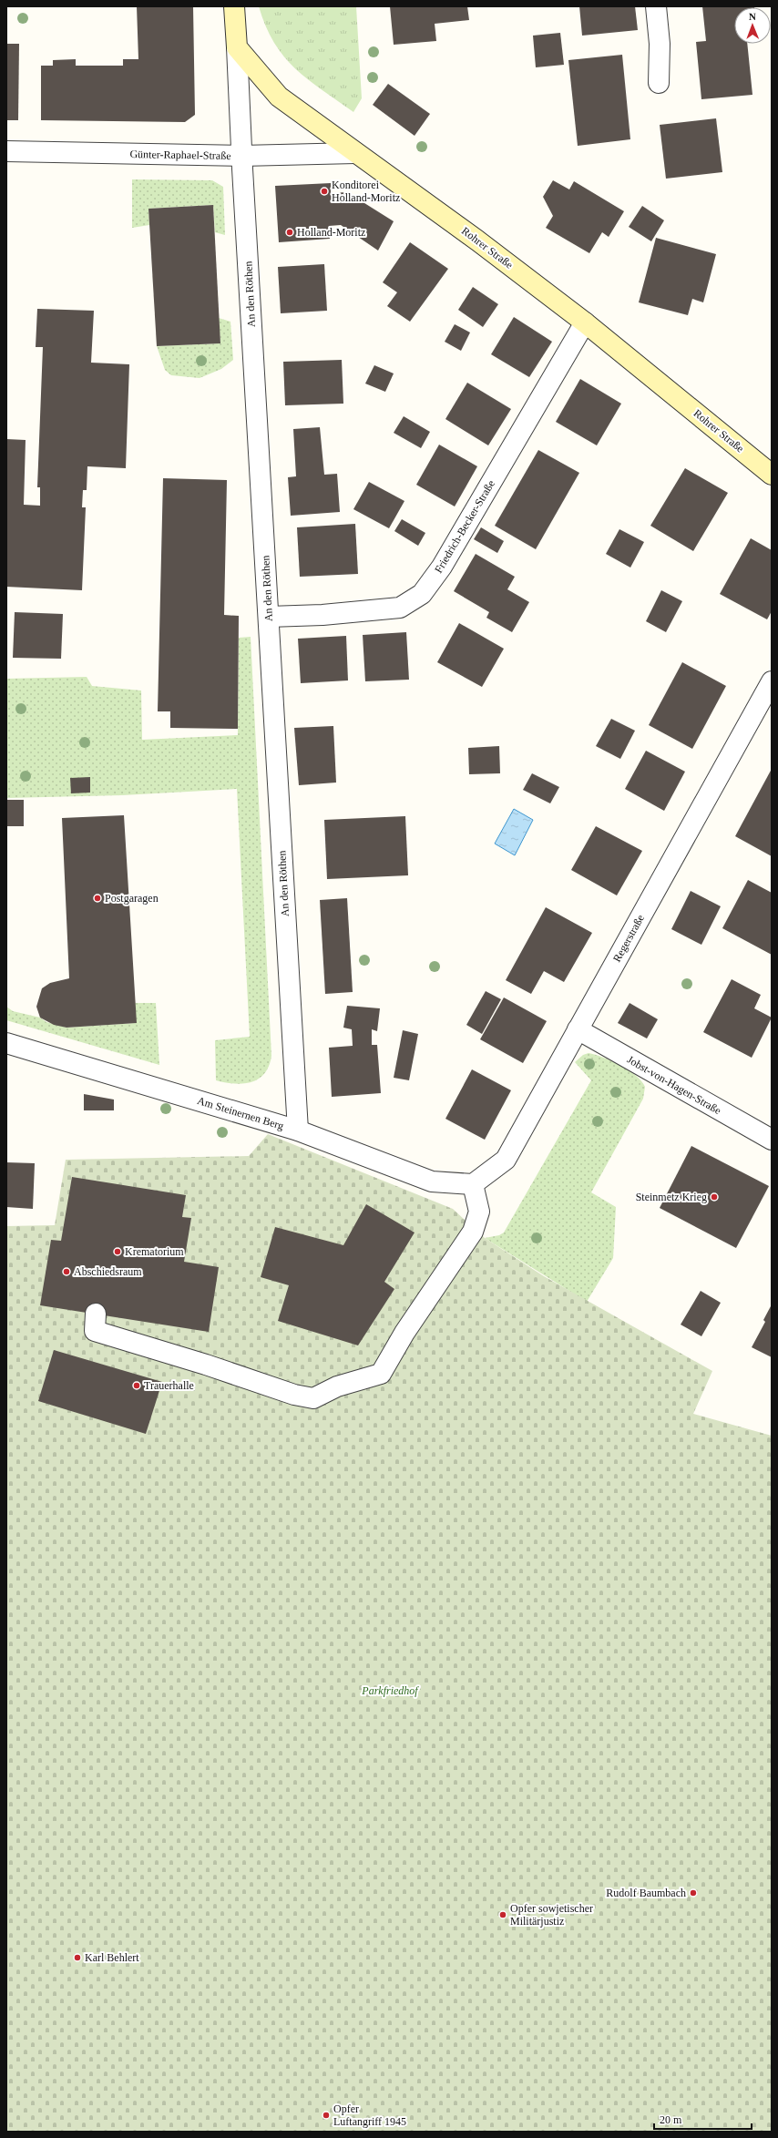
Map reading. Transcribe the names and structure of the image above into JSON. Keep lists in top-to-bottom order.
{
  "streets": {
    "main road": ["Rohrer Straße"],
    "street": [
      "Günter-Raphael-Straße",
      "An den Röthen",
      "Friedrich-Becker-Straße",
      "Regerstraße",
      "Jobst-von-Hagen-Straße",
      "Am Steinernen Berg"
    ]
  },
  "crossings": [
    ["Günter-Raphael-Straße", "Rohrer Straße"],
    ["Günter-Raphael-Straße", "An den Röthen"],
    ["Rohrer Straße", "An den Röthen"],
    ["Rohrer Straße", "Friedrich-Becker-Straße"],
    ["An den Röthen", "Friedrich-Becker-Straße"],
    ["An den Röthen", "Am Steinernen Berg"],
    ["Regerstraße", "Jobst-von-Hagen-Straße"],
    ["Regerstraße", "Am Steinernen Berg"]
  ],
  "parks": ["Parkfriedhof"],
  "places": [
    "Konditorei Holland-Moritz",
    "Holland-Moritz",
    "Postgaragen",
    "Steinmetz Krieg",
    "Krematorium",
    "Abschiedsraum",
    "Trauerhalle",
    "Rudolf Baumbach",
    "Opfer sowjetischer Militärjustiz",
    "Karl Behlert",
    "Opfer Luftangriff 1945"
  ],
  "scale_bar": "20 m",
  "north": "top"
}
